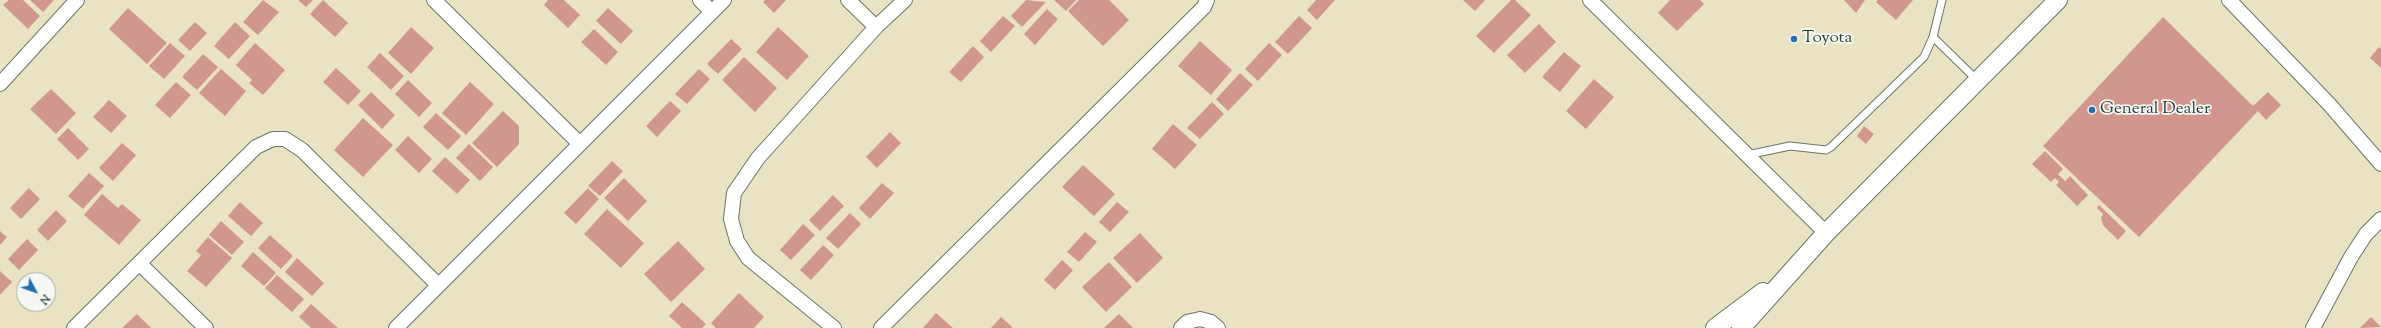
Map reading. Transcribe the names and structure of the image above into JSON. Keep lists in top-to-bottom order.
{
  "places": ["Toyota", "General Dealer"],
  "north": "bottom right"
}
